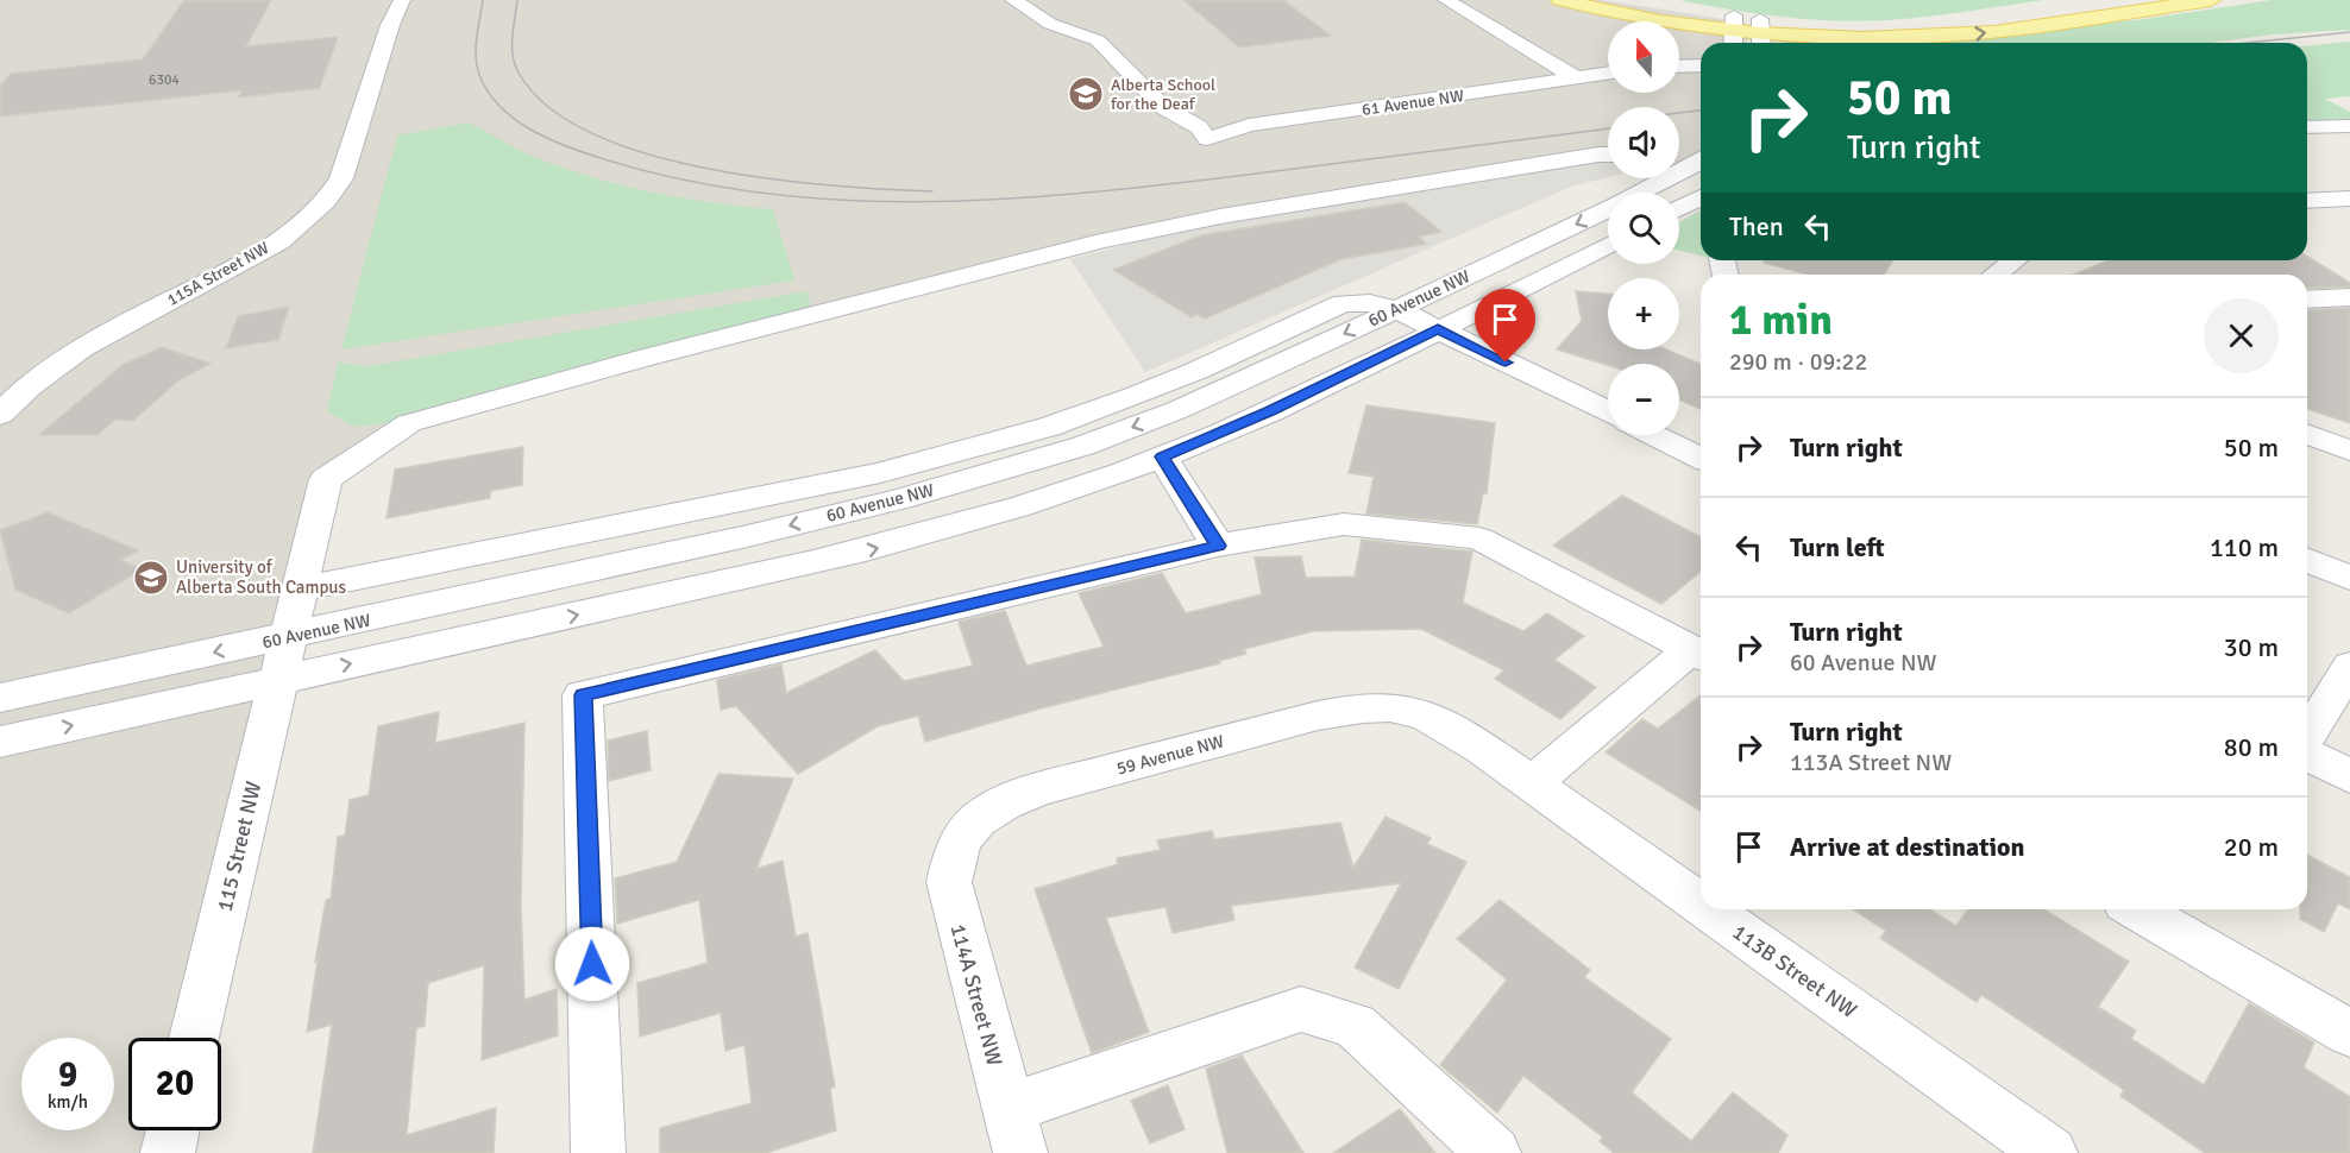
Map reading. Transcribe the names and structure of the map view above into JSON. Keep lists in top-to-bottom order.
{
  "streets": {
    "street": [
      "61 Avenue NW",
      "115A Street NW",
      "60 Avenue NW",
      "59 Avenue NW",
      "115 Street NW",
      "113B Street NW",
      "114A Street NW"
    ]
  },
  "crossings": [
    ["60 Avenue NW", "115 Street NW"],
    ["59 Avenue NW", "113B Street NW"],
    ["59 Avenue NW", "114A Street NW"]
  ],
  "places": {
    "school or university": ["Alberta School for the Deaf", "University of Alberta South Campus"]
  },
  "house_numbers": ["6304"],
  "north": "top",
  "page": {
    "map_buttons": ["+", "−"],
    "turn": ["50 m", "Turn right"],
    "then": "Then",
    "heading": ["1 min", "290 m · 09:22"],
    "list": [
      {
        "name": "Turn right",
        "value": "50 m"
      },
      {
        "name": "Turn left",
        "value": "110 m"
      },
      {
        "name": "Turn right",
        "note": "60 Avenue NW",
        "value": "30 m"
      },
      {
        "name": "Turn right",
        "note": "113A Street NW",
        "value": "80 m"
      },
      {
        "name": "Arrive at destination",
        "value": "20 m"
      }
    ],
    "speed": "9 km/h",
    "limit": "20"
  }
}
